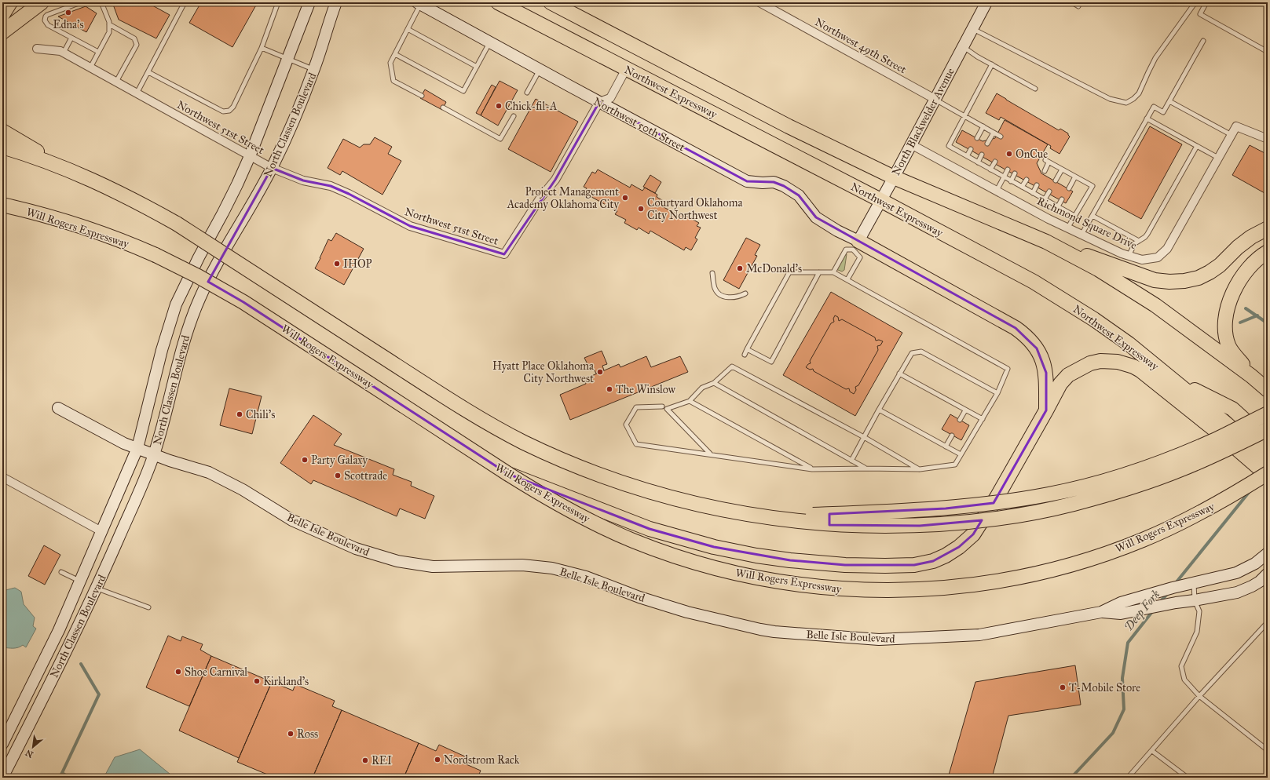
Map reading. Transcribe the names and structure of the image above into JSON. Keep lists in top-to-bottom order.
{
  "streets": {
    "highway": ["Northwest Expressway", "Will Rogers Expressway"],
    "street": [
      "Northwest 49th Street",
      "North Blackwelder Avenue",
      "Northwest 50th Street",
      "North Classen Boulevard",
      "Northwest 51st Street",
      "Richmond Square Drive",
      "Belle Isle Boulevard"
    ]
  },
  "crossings": [
    ["Northwest 49th Street", "North Blackwelder Avenue"],
    ["Northwest Expressway", "North Blackwelder Avenue"],
    ["North Blackwelder Avenue", "Northwest 50th Street"],
    ["North Blackwelder Avenue", "Richmond Square Drive"],
    ["Northwest 50th Street", "Northwest 51st Street"],
    ["North Classen Boulevard", "Northwest 51st Street"],
    ["North Classen Boulevard", "Belle Isle Boulevard"]
  ],
  "water": ["Deep Fork"],
  "places": [
    "Edna's",
    "Chick-fil-A",
    "OnCue",
    "Project Management Academy Oklahoma City",
    "Courtyard Oklahoma City Northwest",
    "IHOP",
    "McDonald's",
    "Hyatt Place Oklahoma City Northwest",
    "The Winslow",
    "Chili's",
    "Party Galaxy",
    "Scottrade",
    "Shoe Carnival",
    "Kirkland's",
    "T-Mobile Store",
    "Ross",
    "Nordstrom Rack",
    "REI"
  ],
  "north": "bottom left"
}
